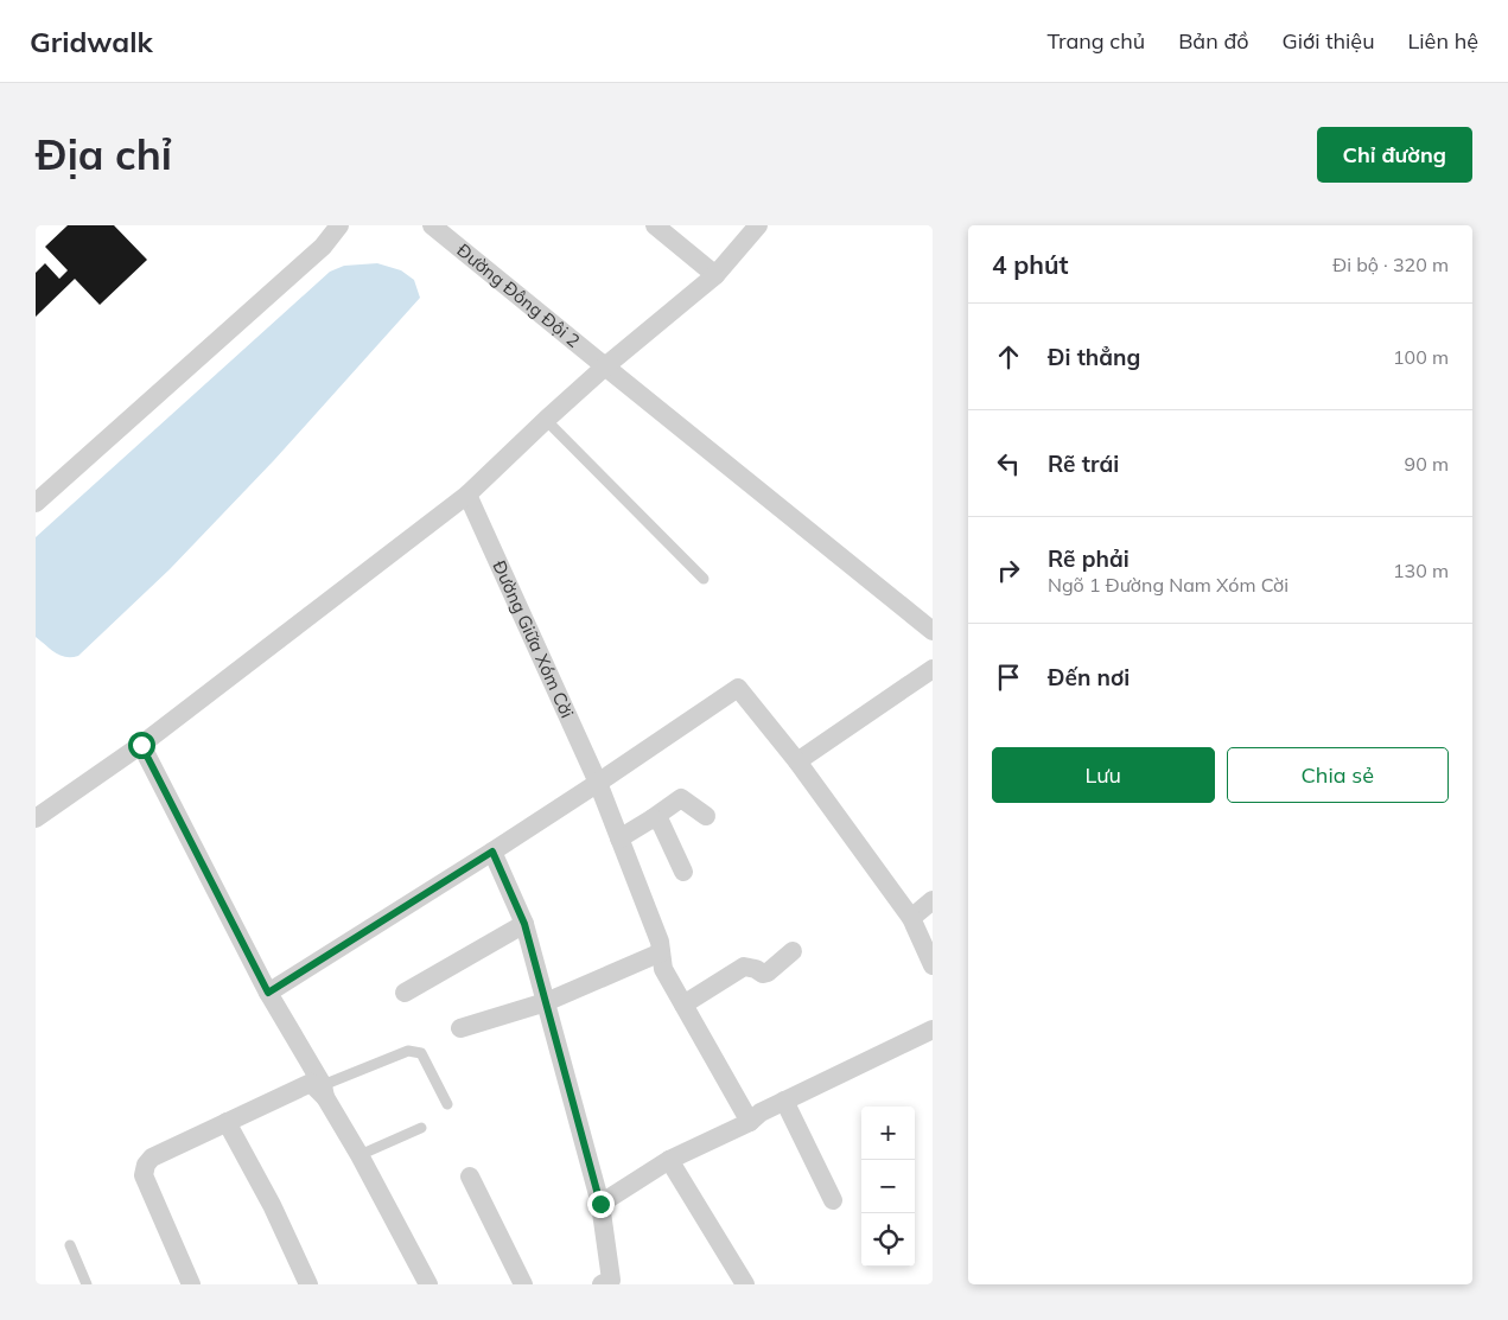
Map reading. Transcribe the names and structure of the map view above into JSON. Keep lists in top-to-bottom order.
{
  "streets": {
    "street": ["Đường Đông Đội 2", "Đường Giữa Xóm Cời"]
  },
  "page": {
    "header": "Gridwalk",
    "nav": [
      "Trang chủ",
      "Bản đồ",
      "Giới thiệu",
      "Liên hệ"
    ],
    "buttons": [
      "Chỉ đường",
      ["Lưu", "Chia sẻ"]
    ],
    "title": "Địa chỉ",
    "heading": ["4 phút", "Đi bộ · 320 m"],
    "list": [
      ["Đi thẳng", "100 m"],
      ["Rẽ trái", "90 m"],
      ["Rẽ phải", "Ngõ 1 Đường Nam Xóm Cời", "130 m"],
      "Đến nơi"
    ],
    "map_buttons": ["+", "−"]
  }
}
